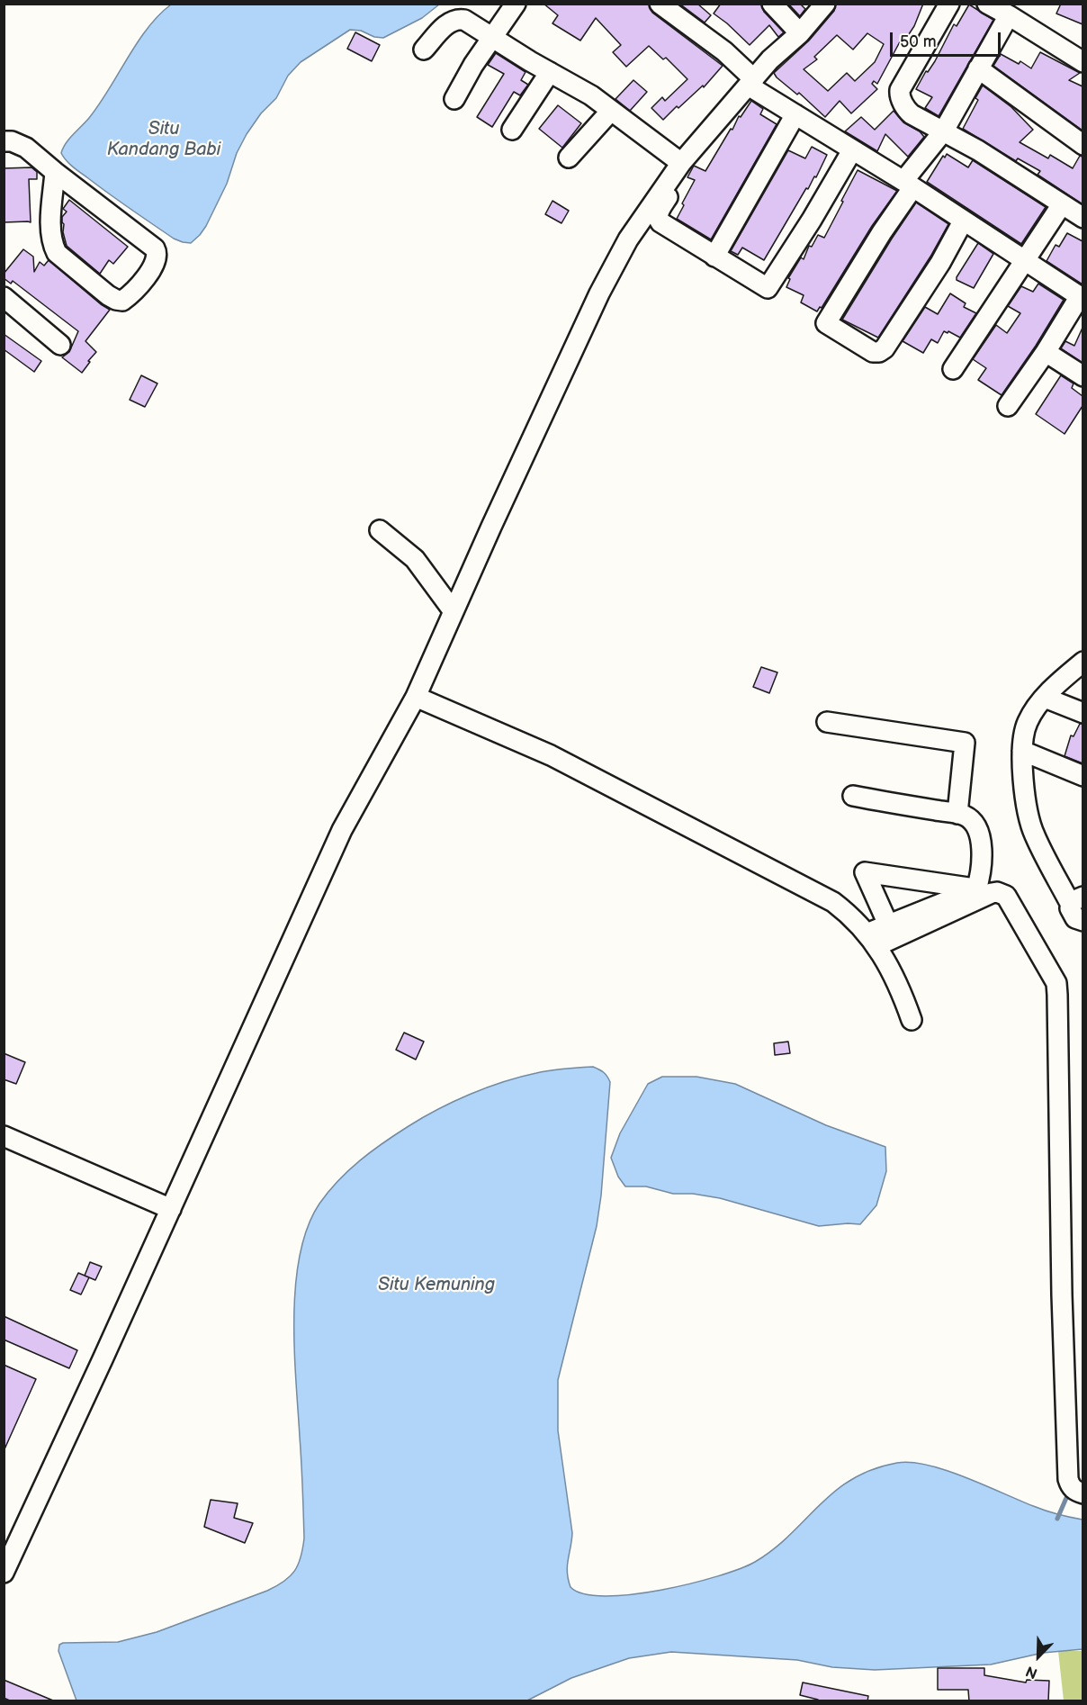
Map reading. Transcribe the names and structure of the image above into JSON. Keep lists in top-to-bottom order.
{
  "water": ["Situ Kandang Babi", "Situ Kemuning"],
  "scale_bar": "50 m",
  "north": "bottom left"
}
